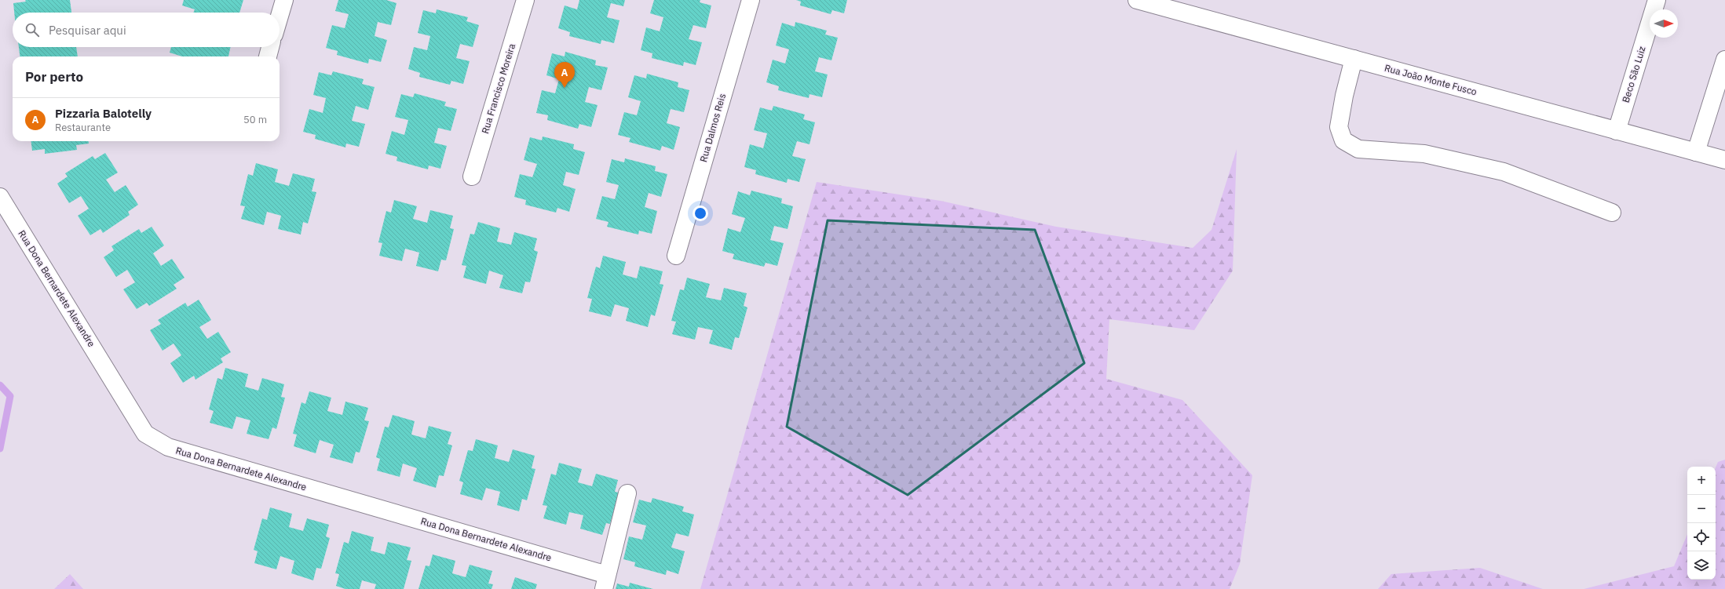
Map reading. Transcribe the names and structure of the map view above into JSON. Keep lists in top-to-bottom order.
{
  "streets": {
    "street": [
      "Beco São Luiz",
      "Rua João Monte Fusco",
      "Rua Francisco Moreira",
      "Rua Dalmos Reis",
      "Rua Dona Bernardete Alexandre"
    ]
  },
  "crossings": [
    ["Beco São Luiz", "Rua João Monte Fusco"]
  ],
  "north": "right",
  "page": {
    "search": "Pesquisar aqui",
    "heading": "Por perto",
    "pins": "A",
    "list": [
      {
        "mark": "A",
        "name": "Pizzaria Balotelly",
        "note": "Restaurante",
        "value": "50 m"
      }
    ],
    "map_buttons": ["+", "−"]
  }
}
